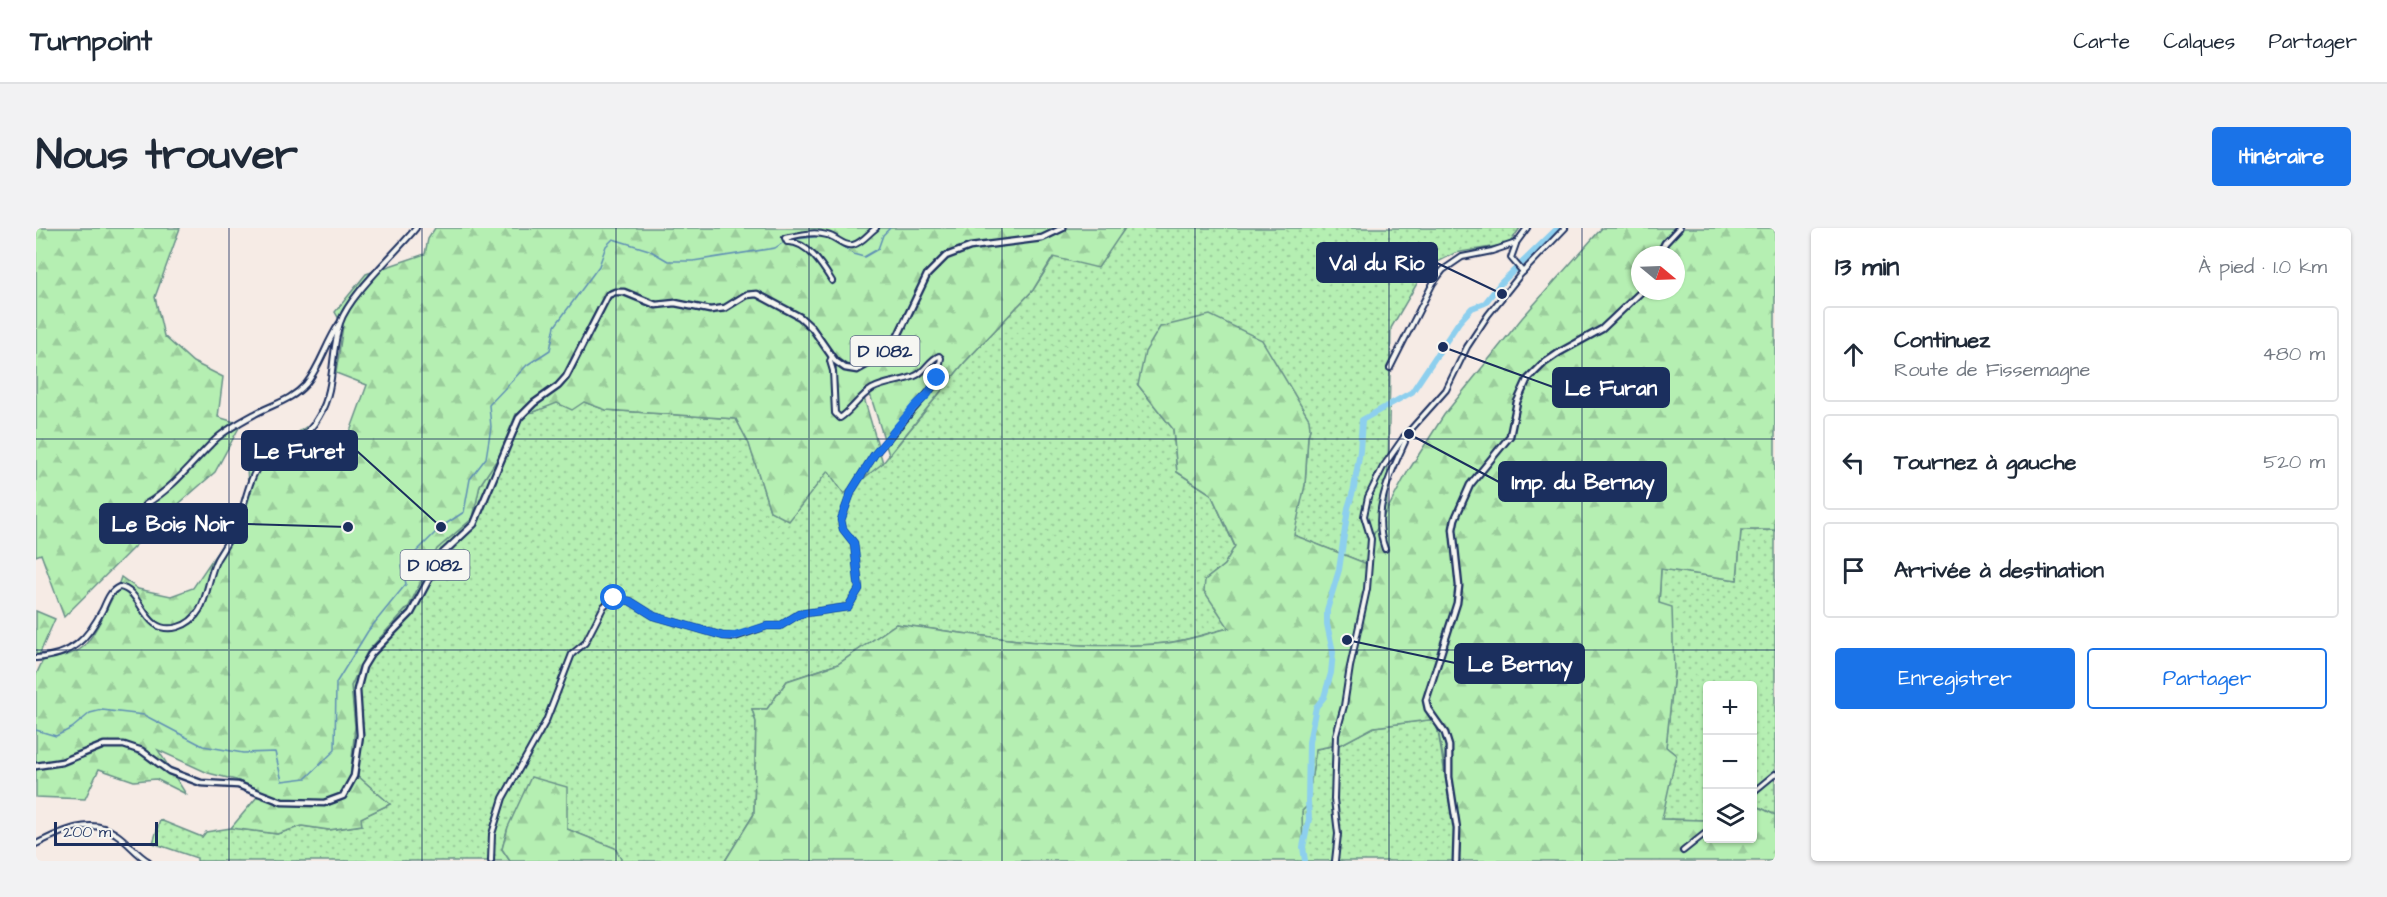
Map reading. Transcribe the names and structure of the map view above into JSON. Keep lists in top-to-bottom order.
{
  "streets": {
    "main road": ["D 1082"]
  },
  "places": [
    "Val du Rio",
    "Le Furan",
    "Imp. du Bernay",
    "Le Bois Noir",
    "Le Furet",
    "Le Bernay"
  ],
  "scale_bar": "200 m",
  "north": "right",
  "page": {
    "header": "Turnpoint",
    "nav": ["Carte", "Calques", "Partager"],
    "title": "Nous trouver",
    "buttons": [
      "Itinéraire",
      ["Enregistrer", "Partager"]
    ],
    "heading": ["13 min", "À pied · 1.0 km"],
    "list": [
      ["Continuez", "Route de Fissemagne", "480 m"],
      ["Tournez à gauche", "520 m"],
      "Arrivée à destination"
    ],
    "map_buttons": ["+", "−"],
    "scale": "200 m"
  }
}
